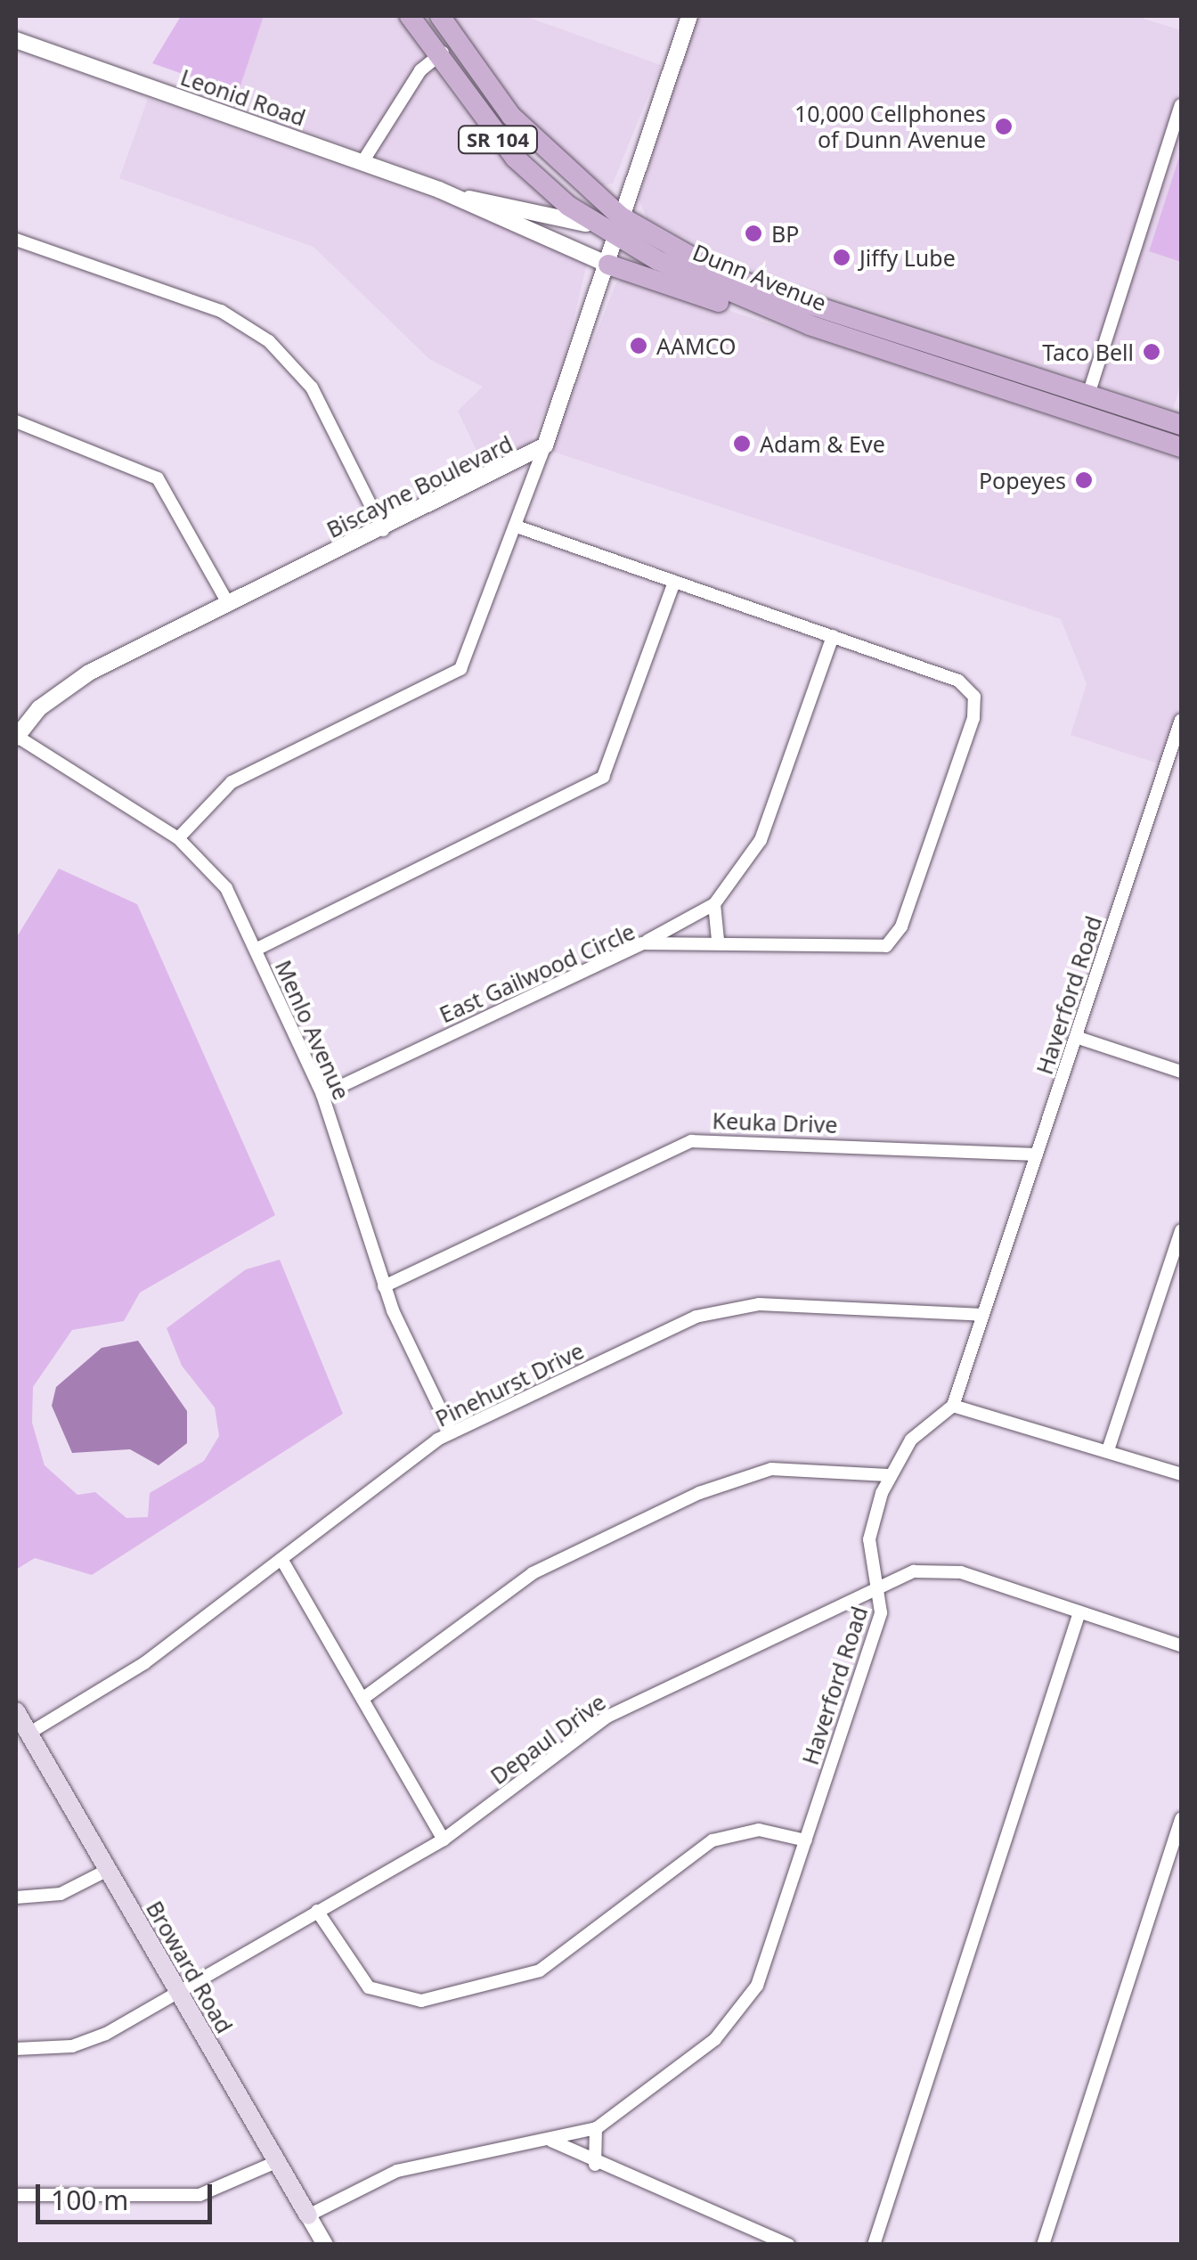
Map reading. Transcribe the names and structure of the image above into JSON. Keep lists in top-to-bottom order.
{
  "streets": {
    "main road": ["SR 104", "Dunn Avenue", "Broward Road"],
    "street": [
      "Leonid Road",
      "Biscayne Boulevard",
      "East Gailwood Circle",
      "Haverford Road",
      "Menlo Avenue",
      "Keuka Drive",
      "Pinehurst Drive",
      "Depaul Drive"
    ]
  },
  "crossings": [
    ["Leonid Road", "Dunn Avenue"],
    ["Leonid Road", "Biscayne Boulevard"],
    ["Dunn Avenue", "Biscayne Boulevard"],
    ["Biscayne Boulevard", "Menlo Avenue"],
    ["East Gailwood Circle", "Menlo Avenue"],
    ["Haverford Road", "Keuka Drive"],
    ["Haverford Road", "Pinehurst Drive"],
    ["Haverford Road", "Depaul Drive"],
    ["Haverford Road", "Broward Road"],
    ["Menlo Avenue", "Keuka Drive"],
    ["Menlo Avenue", "Pinehurst Drive"],
    ["Pinehurst Drive", "Broward Road"],
    ["Depaul Drive", "Broward Road"]
  ],
  "places": [
    "10,000 Cellphones of Dunn Avenue",
    "BP",
    "Jiffy Lube",
    "AAMCO",
    "Taco Bell",
    "Adam & Eve",
    "Popeyes"
  ],
  "scale_bar": "100 m"
}
